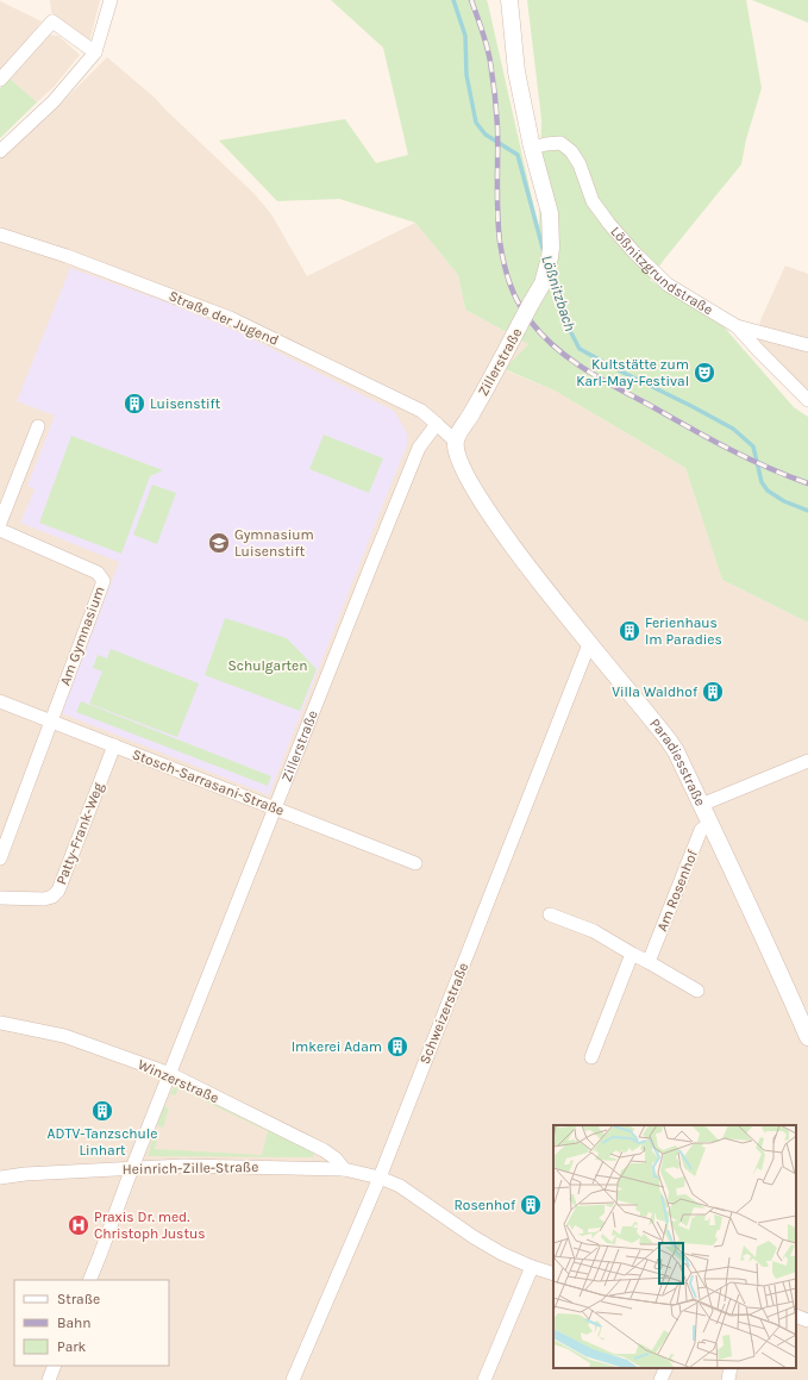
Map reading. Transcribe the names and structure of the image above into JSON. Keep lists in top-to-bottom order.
{
  "streets": {
    "street": [
      "Lößnitzgrundstraße",
      "Straße der Jugend",
      "Zillerstraße",
      "Am Gymnasium",
      "Paradiesstraße",
      "Stosch-Sarrasani-Straße",
      "Patty-Frank-Weg",
      "Am Rosenhof",
      "Schweizerstraße",
      "Winzerstraße",
      "Heinrich-Zille-Straße"
    ]
  },
  "crossings": [
    ["Lößnitzgrundstraße", "Zillerstraße"],
    ["Straße der Jugend", "Zillerstraße"],
    ["Zillerstraße", "Paradiesstraße"],
    ["Zillerstraße", "Stosch-Sarrasani-Straße"],
    ["Zillerstraße", "Winzerstraße"],
    ["Zillerstraße", "Heinrich-Zille-Straße"],
    ["Am Gymnasium", "Stosch-Sarrasani-Straße"],
    ["Paradiesstraße", "Am Rosenhof"],
    ["Paradiesstraße", "Schweizerstraße"],
    ["Stosch-Sarrasani-Straße", "Patty-Frank-Weg"],
    ["Schweizerstraße", "Heinrich-Zille-Straße"],
    ["Winzerstraße", "Heinrich-Zille-Straße"]
  ],
  "water": ["Lößnitzbach"],
  "parks": ["Schulgarten"],
  "places": {
    "theatre": ["Kultstätte zum Karl-May-Festival"],
    "building": [
      "Luisenstift",
      "Ferienhaus Im Paradies",
      "Villa Waldhof",
      "Imkerei Adam",
      "ADTV-Tanzschule Linhart",
      "Rosenhof"
    ],
    "school or university": ["Gymnasium Luisenstift"],
    "hospital": ["Praxis Dr. med. Christoph Justus"]
  },
  "legend": ["Straße", "Bahn", "Park"]
}
